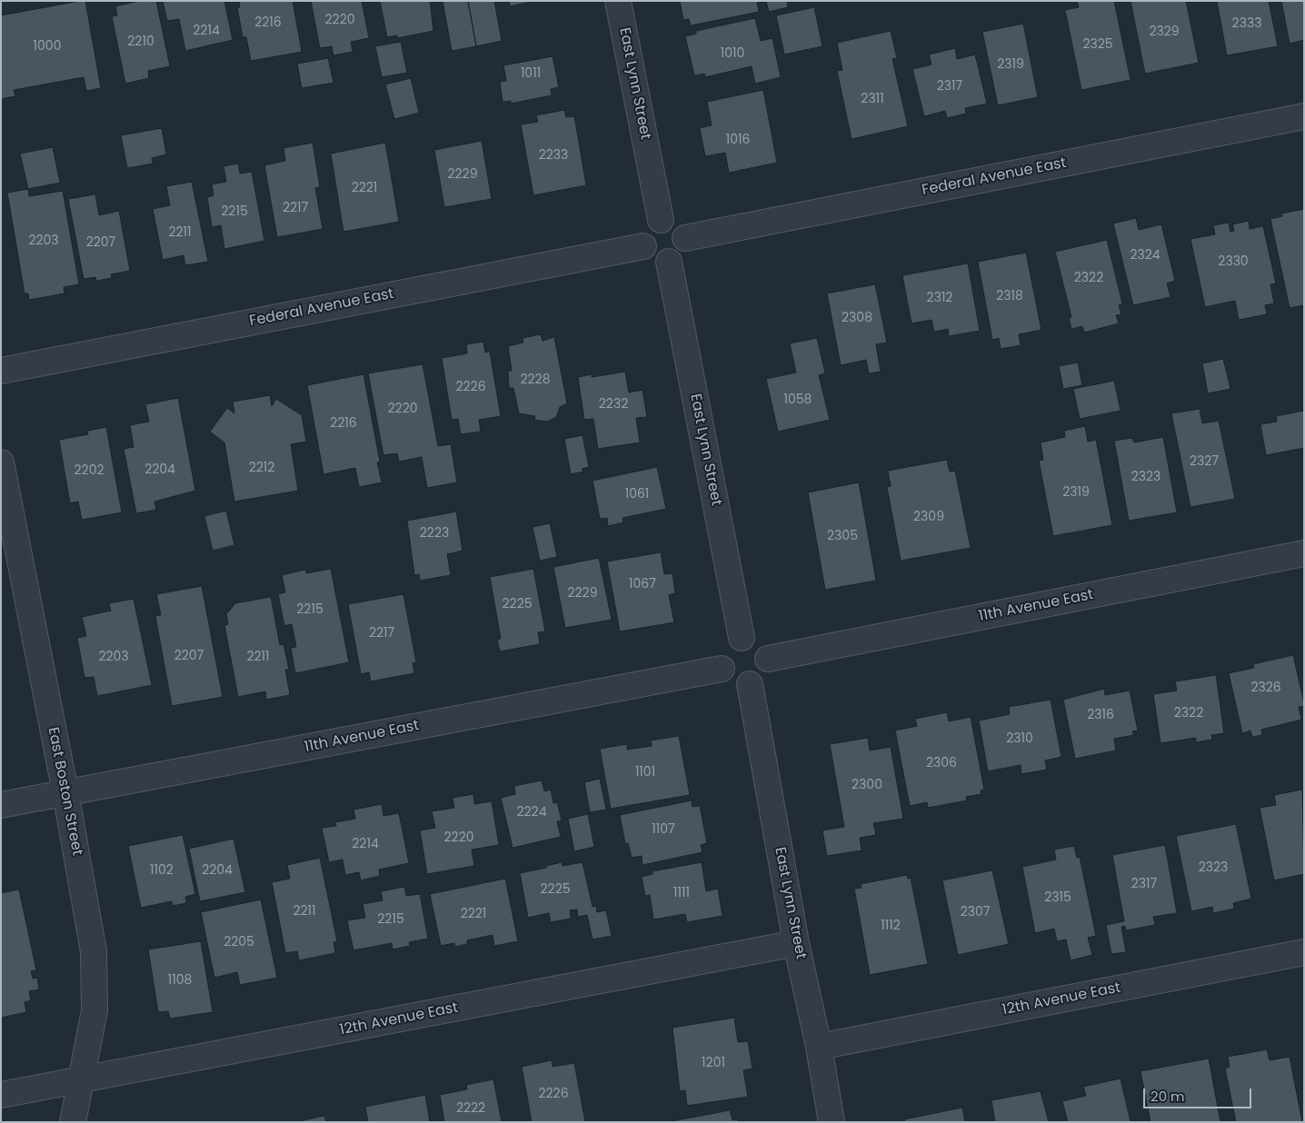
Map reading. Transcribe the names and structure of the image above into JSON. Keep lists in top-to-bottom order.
{
  "streets": {
    "street": [
      "East Lynn Street",
      "Federal Avenue East",
      "11th Avenue East",
      "East Boston Street",
      "12th Avenue East"
    ]
  },
  "crossings": [
    ["East Lynn Street", "Federal Avenue East"],
    ["East Lynn Street", "11th Avenue East"],
    ["East Lynn Street", "12th Avenue East"],
    ["11th Avenue East", "East Boston Street"],
    ["East Boston Street", "12th Avenue East"]
  ],
  "house_numbers": [
    "2220",
    "2216",
    "2333",
    "2214",
    "2329",
    "2210",
    "2325",
    "1000",
    "1010",
    "2319",
    "1011",
    "2317",
    "2311",
    "1016",
    "2233",
    "2229",
    "2221",
    "2217",
    "2215",
    "2211",
    "2203",
    "2207",
    "2324",
    "2330",
    "2322",
    "2318",
    "2312",
    "2308",
    "2228",
    "2226",
    "1058",
    "2232",
    "2220",
    "2216",
    "2327",
    "2212",
    "2204",
    "2202",
    "2323",
    "2319",
    "1061",
    "2309",
    "2223",
    "2305",
    "1067",
    "2229",
    "2225",
    "2215",
    "2217",
    "2207",
    "2203",
    "2211",
    "2326",
    "2322",
    "2316",
    "2310",
    "2306",
    "1101",
    "2300",
    "2224",
    "1107",
    "2220",
    "2214",
    "2323",
    "1102",
    "2204",
    "2317",
    "2225",
    "1111",
    "2315",
    "2211",
    "2307",
    "2221",
    "2215",
    "1112",
    "2205",
    "1108",
    "1201",
    "2226",
    "2222"
  ],
  "scale_bar": "20 m"
}
